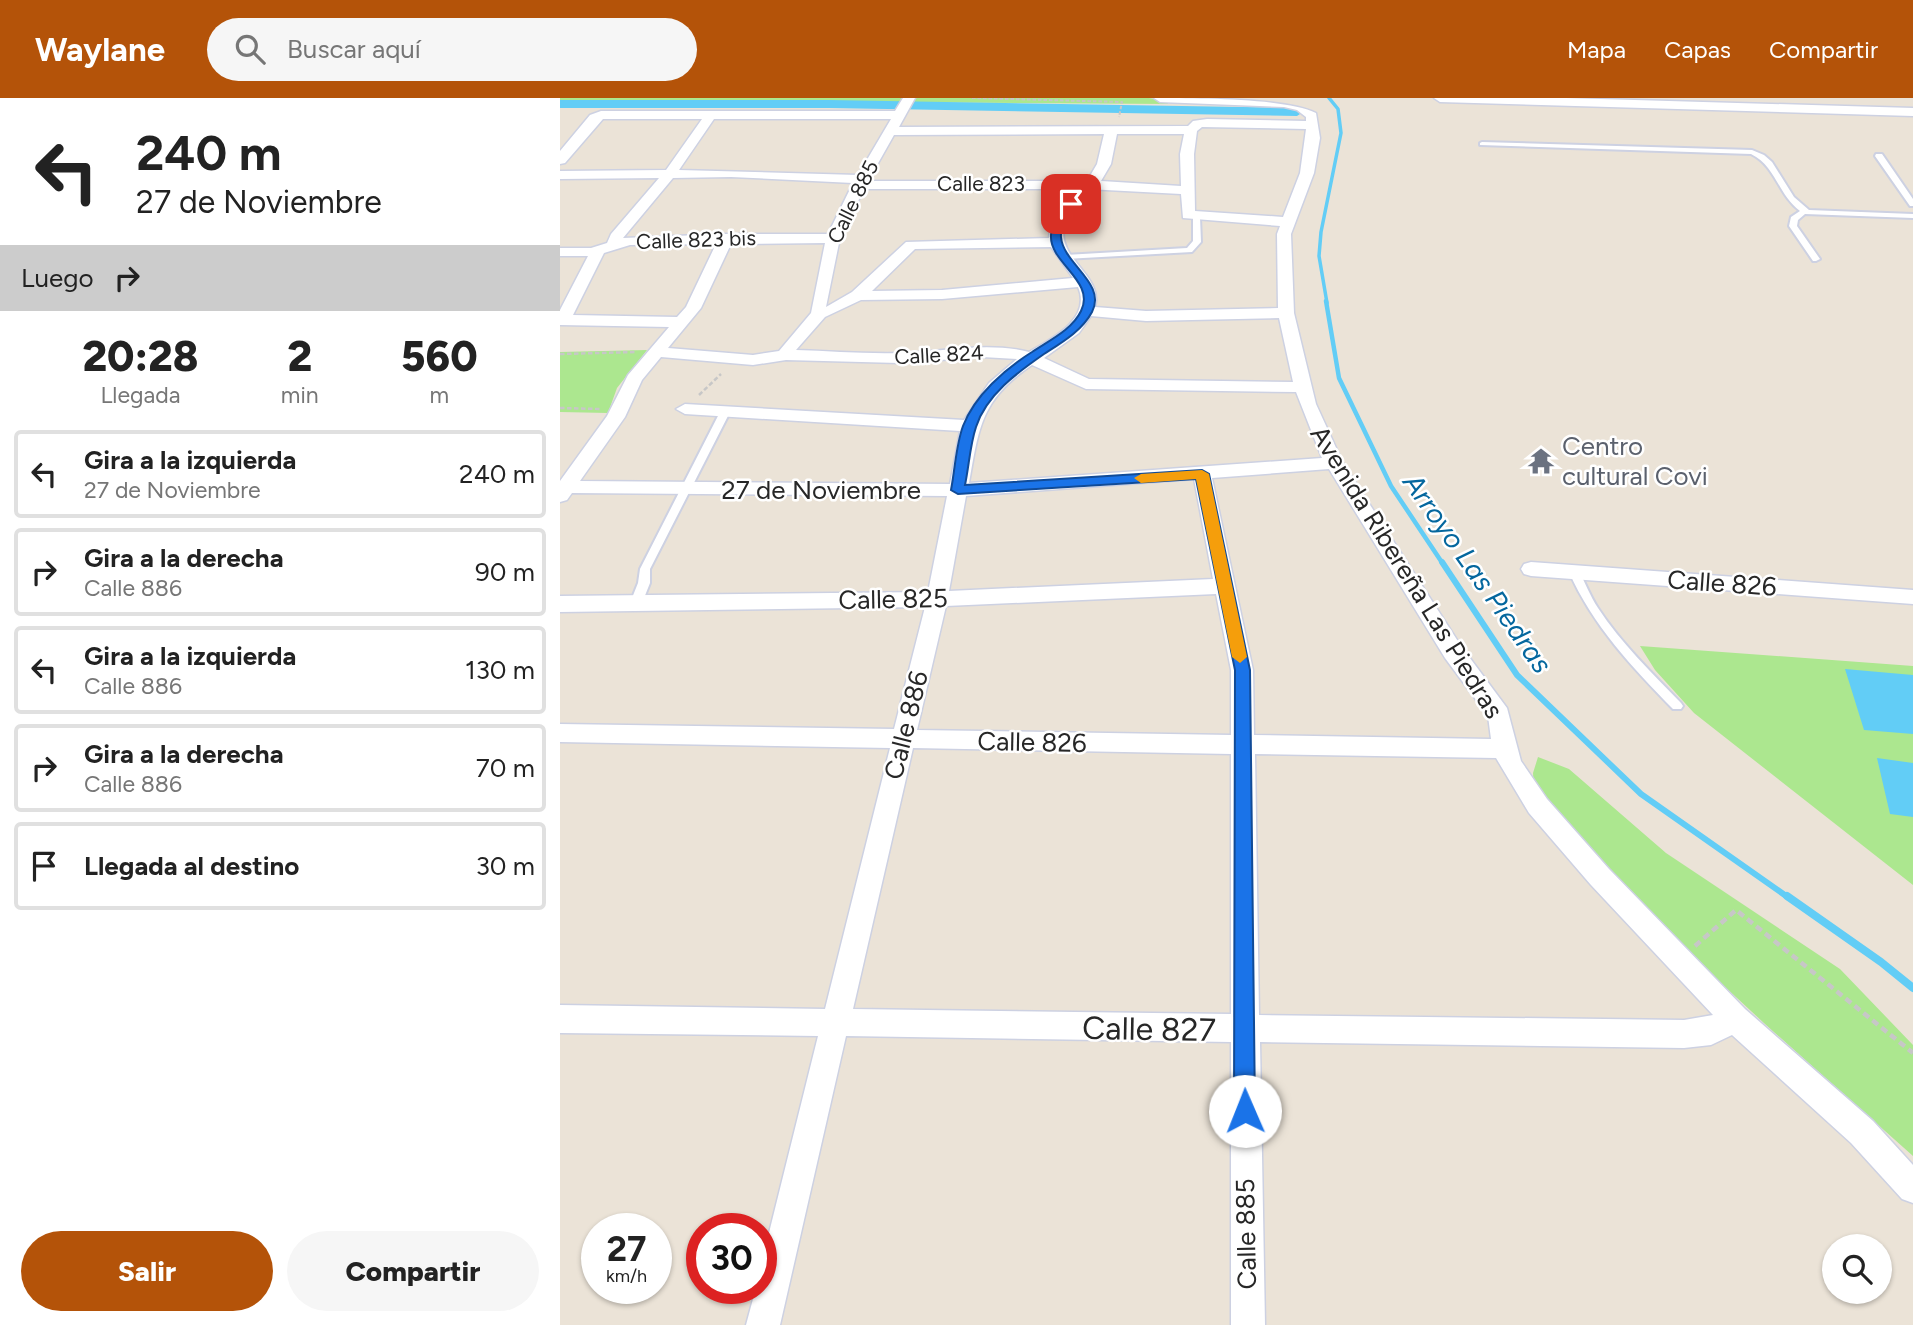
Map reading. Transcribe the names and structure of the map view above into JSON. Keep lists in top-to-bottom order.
{
  "streets": {
    "street": [
      "Calle 823",
      "Calle 885",
      "Calle 823 bis",
      "Calle 824",
      "27 de Noviembre",
      "Avenida Ribereña Las Piedras",
      "Calle 826",
      "Calle 825",
      "Calle 886",
      "Calle 827"
    ]
  },
  "crossings": [
    ["Calle 823", "Calle 885"],
    ["Calle 823", "Avenida Ribereña Las Piedras"],
    ["Calle 885", "Calle 823 bis"],
    ["Calle 885", "27 de Noviembre"],
    ["Calle 885", "Calle 826"],
    ["Calle 885", "Calle 825"],
    ["Calle 885", "Calle 827"],
    ["Calle 824", "Avenida Ribereña Las Piedras"],
    ["Calle 824", "Calle 886"],
    ["27 de Noviembre", "Avenida Ribereña Las Piedras"],
    ["27 de Noviembre", "Calle 886"],
    ["Avenida Ribereña Las Piedras", "Calle 826"],
    ["Avenida Ribereña Las Piedras", "Calle 827"],
    ["Calle 826", "Calle 886"],
    ["Calle 825", "Calle 886"],
    ["Calle 886", "Calle 827"]
  ],
  "water": ["Arroyo Las Piedras"],
  "places": {
    "temple": ["Centro cultural Covi"]
  },
  "page": {
    "header": "Waylane",
    "search": "Buscar aquí",
    "nav": ["Mapa", "Capas", "Compartir"],
    "turn": ["240 m", "27 de Noviembre"],
    "then": "Luego",
    "eta": [
      "20:28",
      "Llegada",
      "2",
      "min",
      "560",
      "m"
    ],
    "list": [
      {
        "name": "Gira a la izquierda",
        "note": "27 de Noviembre",
        "value": "240 m"
      },
      {
        "name": "Gira a la derecha",
        "note": "Calle 886",
        "value": "90 m"
      },
      {
        "name": "Gira a la izquierda",
        "note": "Calle 886",
        "value": "130 m"
      },
      {
        "name": "Gira a la derecha",
        "note": "Calle 886",
        "value": "70 m"
      },
      {
        "name": "Llegada al destino",
        "value": "30 m"
      }
    ],
    "speed": "27 km/h",
    "limit": "30",
    "buttons": ["Salir", "Compartir"]
  }
}
